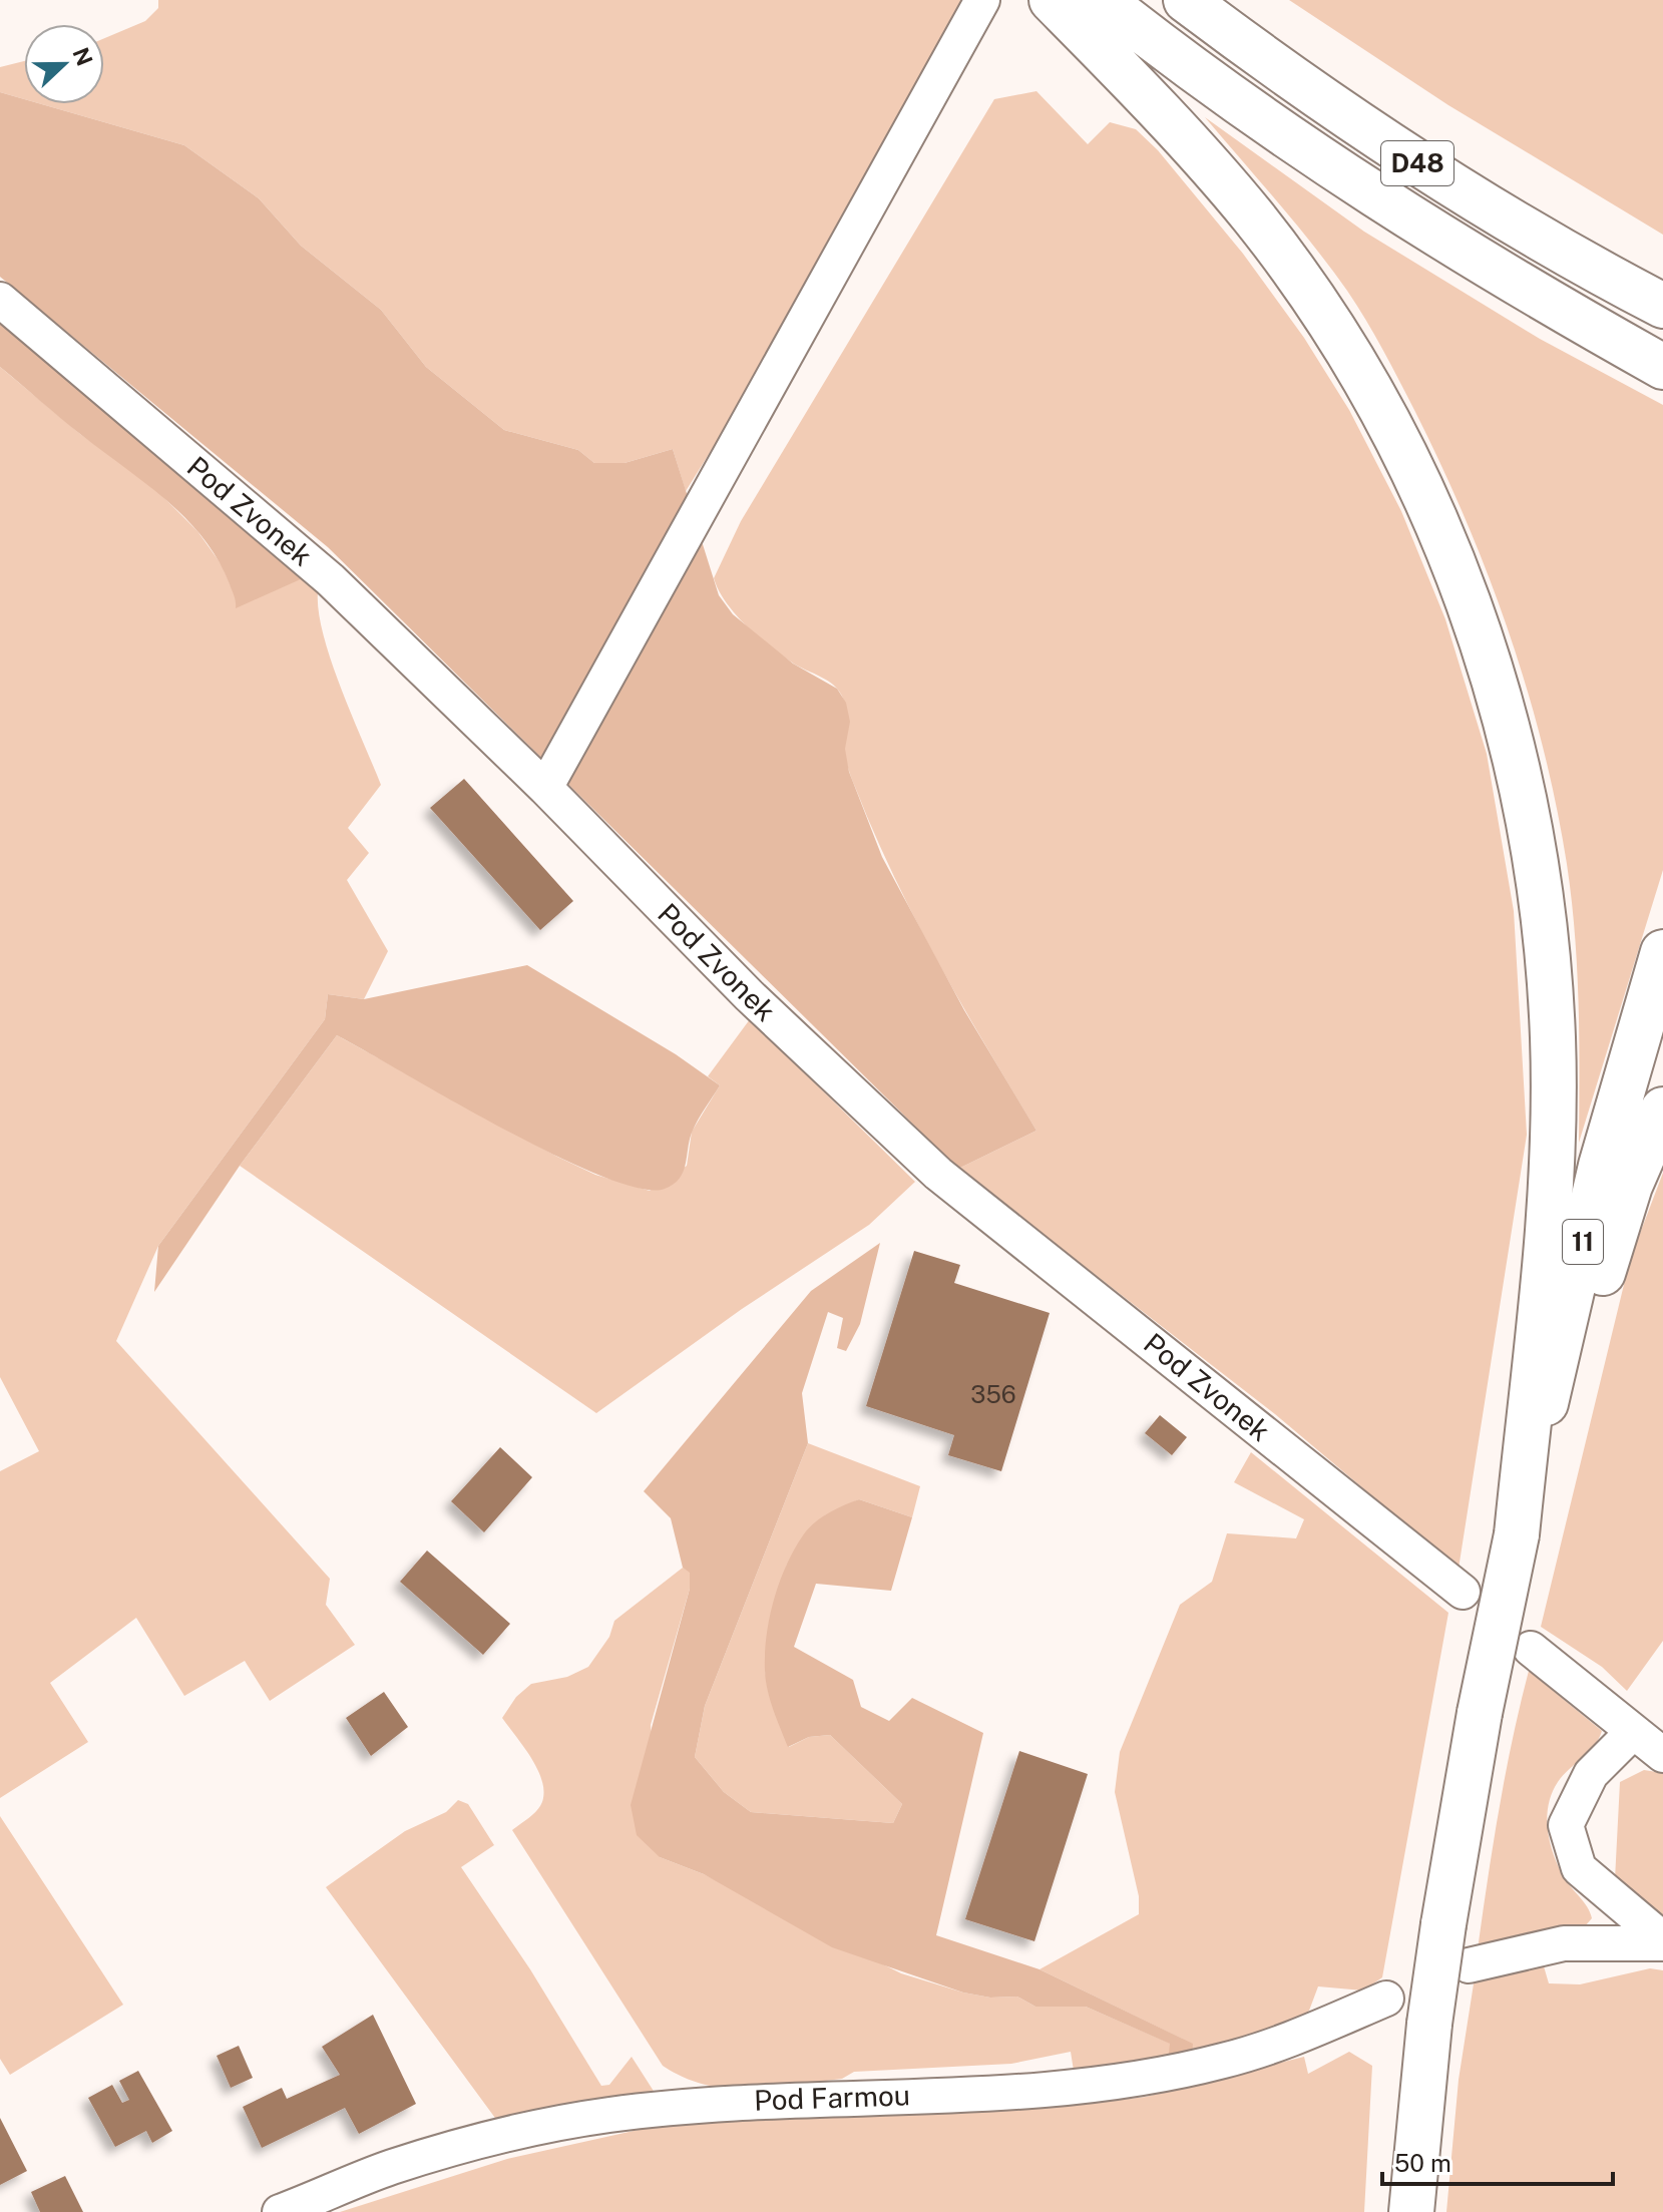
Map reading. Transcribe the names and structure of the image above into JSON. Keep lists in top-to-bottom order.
{
  "streets": {
    "main road": ["D48", "11"],
    "street": ["Pod Zvonek", "Pod Farmou"]
  },
  "house_numbers": ["356"],
  "scale_bar": "50 m",
  "north": "right"
}
